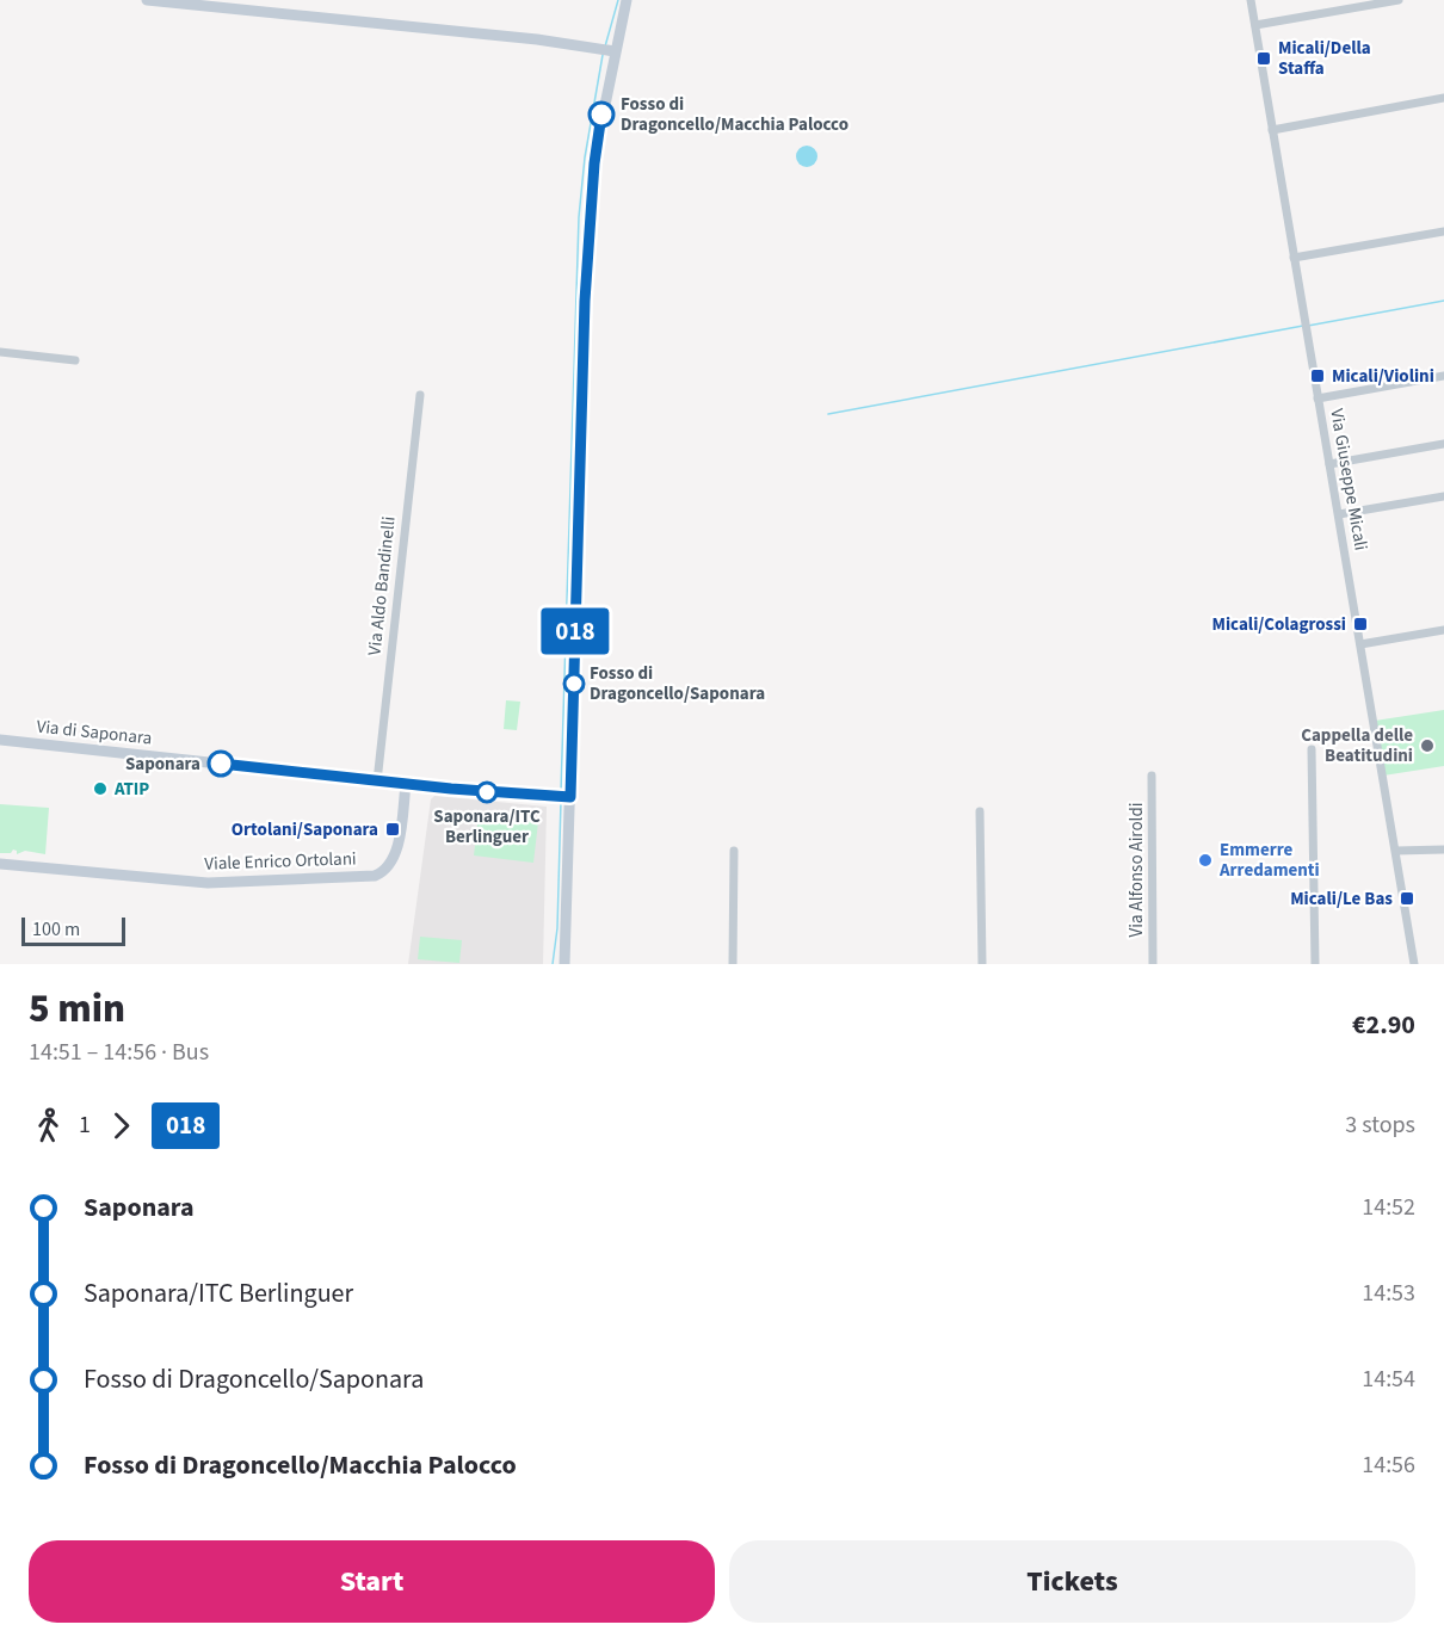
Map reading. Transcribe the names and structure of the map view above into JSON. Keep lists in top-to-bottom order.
{
  "streets": {
    "street": [
      "Via Giuseppe Micali",
      "Via Aldo Bandinelli",
      "Via di Saponara",
      "Viale Enrico Ortolani",
      "Via Alfonso Airoldi"
    ]
  },
  "crossings": [
    ["Via Aldo Bandinelli", "Via di Saponara"],
    ["Via di Saponara", "Viale Enrico Ortolani"]
  ],
  "places": {
    "transit": [
      "Micali/Della Staffa",
      "Micali/Violini",
      "Micali/Colagrossi",
      "Ortolani/Saponara",
      "Micali/Le Bas"
    ],
    "other": [
      "Fosso di Dragoncello/Macchia Palocco",
      "Fosso di Dragoncello/Saponara",
      "Cappella delle Beatitudini",
      "Saponara",
      "ATIP",
      "Saponara/ITC Berlinguer",
      "Emmerre Arredamenti"
    ]
  },
  "lines": ["bus line 018"],
  "scale_bar": "100 m",
  "page": {
    "on_map": "018",
    "scale": "100 m",
    "heading": ["5 min", "14:51 – 14:56 · Bus", "€2.90"],
    "legs": ["1", "018", "3 stops"],
    "list": [
      {
        "name": "Saponara",
        "value": "14:52"
      },
      {
        "name": "Saponara/ITC Berlinguer",
        "value": "14:53"
      },
      {
        "name": "Fosso di Dragoncello/Saponara",
        "value": "14:54"
      },
      {
        "name": "Fosso di Dragoncello/Macchia Palocco",
        "value": "14:56"
      }
    ],
    "buttons": ["Start", "Tickets"]
  }
}
